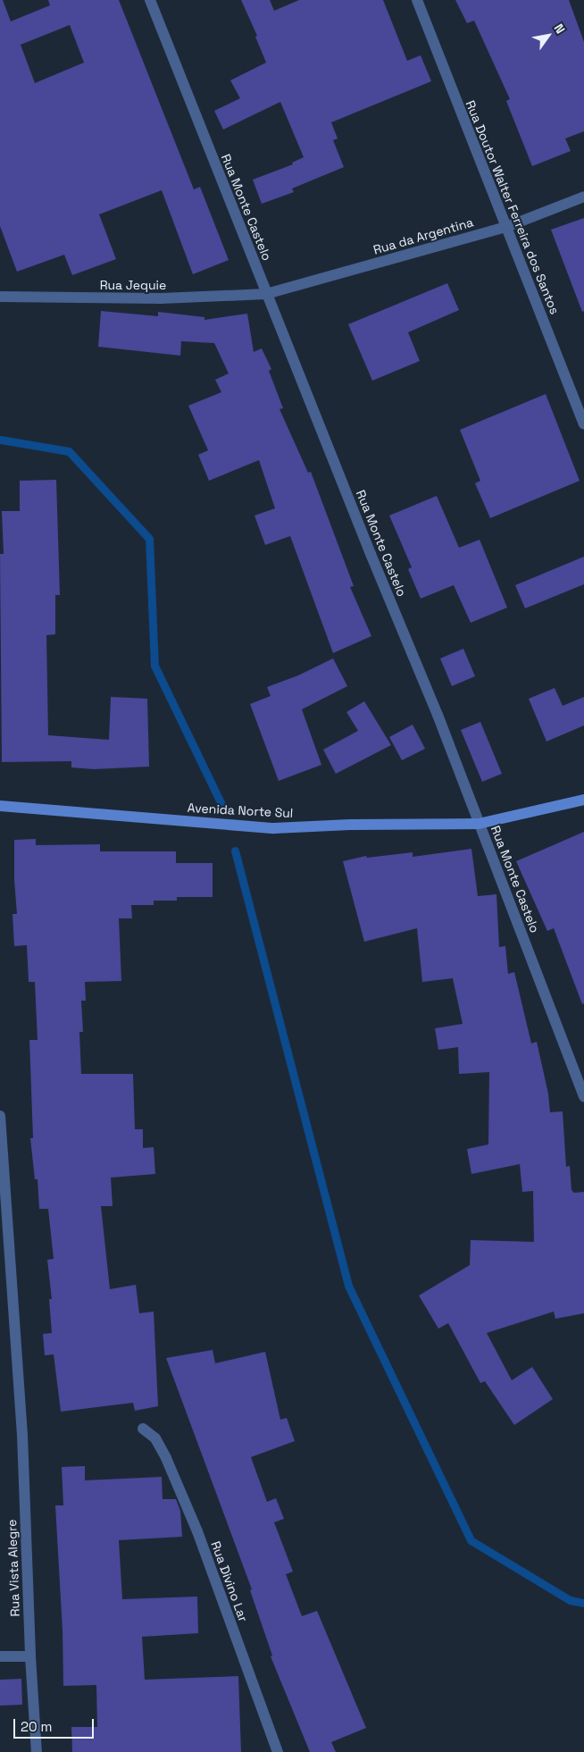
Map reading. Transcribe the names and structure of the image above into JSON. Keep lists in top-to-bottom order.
{
  "streets": {
    "street": [
      "Rua Monte Castelo",
      "Rua Doutor Walter Ferreira dos Santos",
      "Rua da Argentina",
      "Rua Jequie",
      "Avenida Norte Sul",
      "Rua Vista Alegre",
      "Rua Divino Lar"
    ]
  },
  "crossings": [
    ["Rua Monte Castelo", "Rua da Argentina"],
    ["Rua Monte Castelo", "Rua Jequie"],
    ["Rua Monte Castelo", "Avenida Norte Sul"],
    ["Rua Doutor Walter Ferreira dos Santos", "Rua da Argentina"],
    ["Rua da Argentina", "Rua Jequie"]
  ],
  "scale_bar": "20 m",
  "north": "top right"
}
